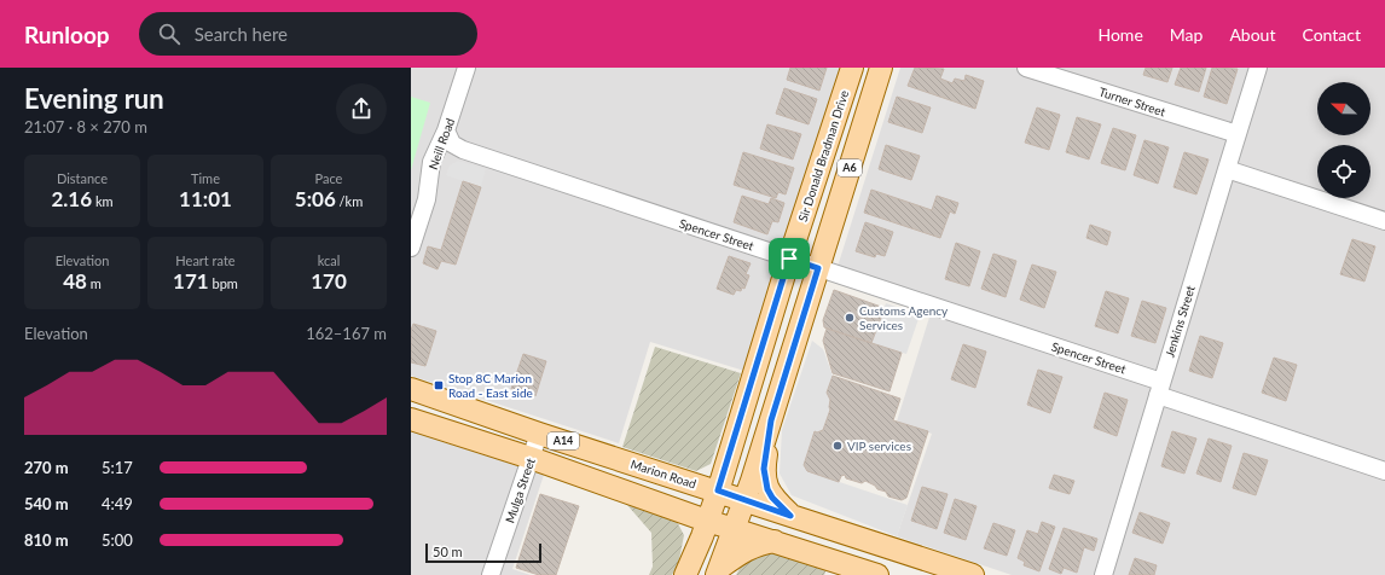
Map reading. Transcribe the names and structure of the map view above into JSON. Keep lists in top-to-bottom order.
{
  "streets": {
    "main road": [
      "Sir Donald Bradman Drive",
      "A6",
      "A14",
      "Marion Road"
    ],
    "street": [
      "Turner Street",
      "Neill Road",
      "Spencer Street",
      "Jenkins Street",
      "Mulga Street"
    ]
  },
  "crossings": [
    ["Turner Street", "Jenkins Street"],
    ["Neill Road", "Spencer Street"],
    ["Sir Donald Bradman Drive", "Spencer Street"],
    ["Sir Donald Bradman Drive", "A14"],
    ["Sir Donald Bradman Drive", "Marion Road"],
    ["A6", "Spencer Street"],
    ["A6", "A14"],
    ["A6", "Marion Road"],
    ["Spencer Street", "Jenkins Street"],
    ["A14", "Mulga Street"],
    ["Marion Road", "Mulga Street"]
  ],
  "places": {
    "other": ["Customs Agency Services", "VIP services"],
    "transit": ["Stop 8C Marion Road - East side"]
  },
  "scale_bar": "50 m",
  "north": "left",
  "page": {
    "header": "Runloop",
    "search": "Search here",
    "nav": [
      "Home",
      "Map",
      "About",
      "Contact"
    ],
    "heading": ["Evening run", "21:07 · 8 × 270 m"],
    "stats": [
      ["Distance", "2.16 km"],
      ["Time", "11:01"],
      ["Pace", "5:06 /km"],
      ["Elevation", "48 m"],
      ["Heart rate", "171 bpm"],
      ["kcal", "170"]
    ],
    "chart": ["Elevation", "162–167 m"],
    "list": [
      {
        "name": "270 m",
        "note": "5:17"
      },
      {
        "name": "540 m",
        "note": "4:49"
      },
      {
        "name": "810 m",
        "note": "5:00"
      }
    ],
    "scale": "50 m"
  }
}
